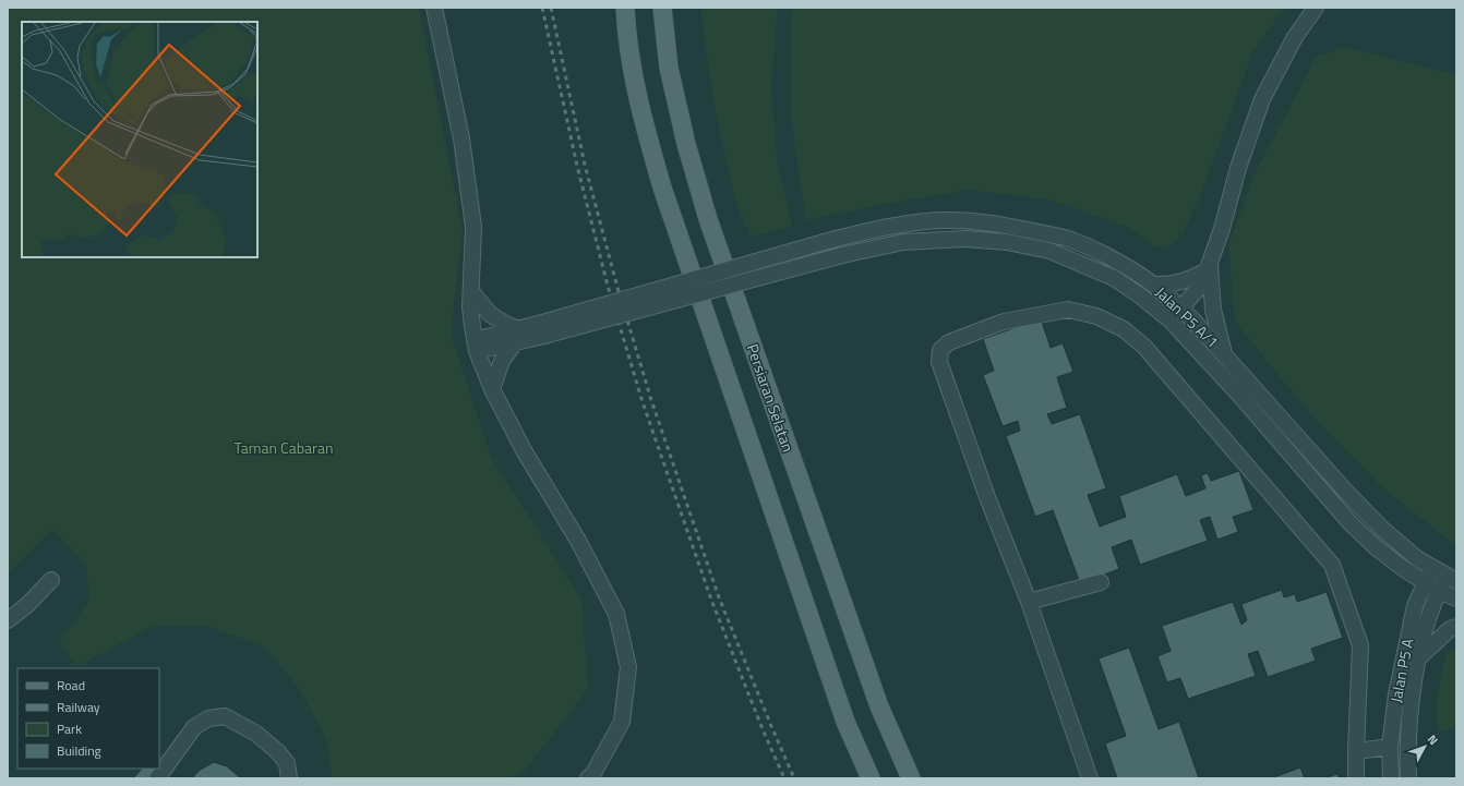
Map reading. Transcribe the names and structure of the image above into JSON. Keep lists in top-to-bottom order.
{
  "streets": {
    "main road": ["Persiaran Selatan"],
    "street": ["Jalan P5 A/1", "Jalan P5 A"]
  },
  "crossings": [
    ["Jalan P5 A/1", "Jalan P5 A"]
  ],
  "parks": ["Taman Cabaran"],
  "legend": [
    "Road",
    "Railway",
    "Park",
    "Building"
  ],
  "north": "top right"
}
